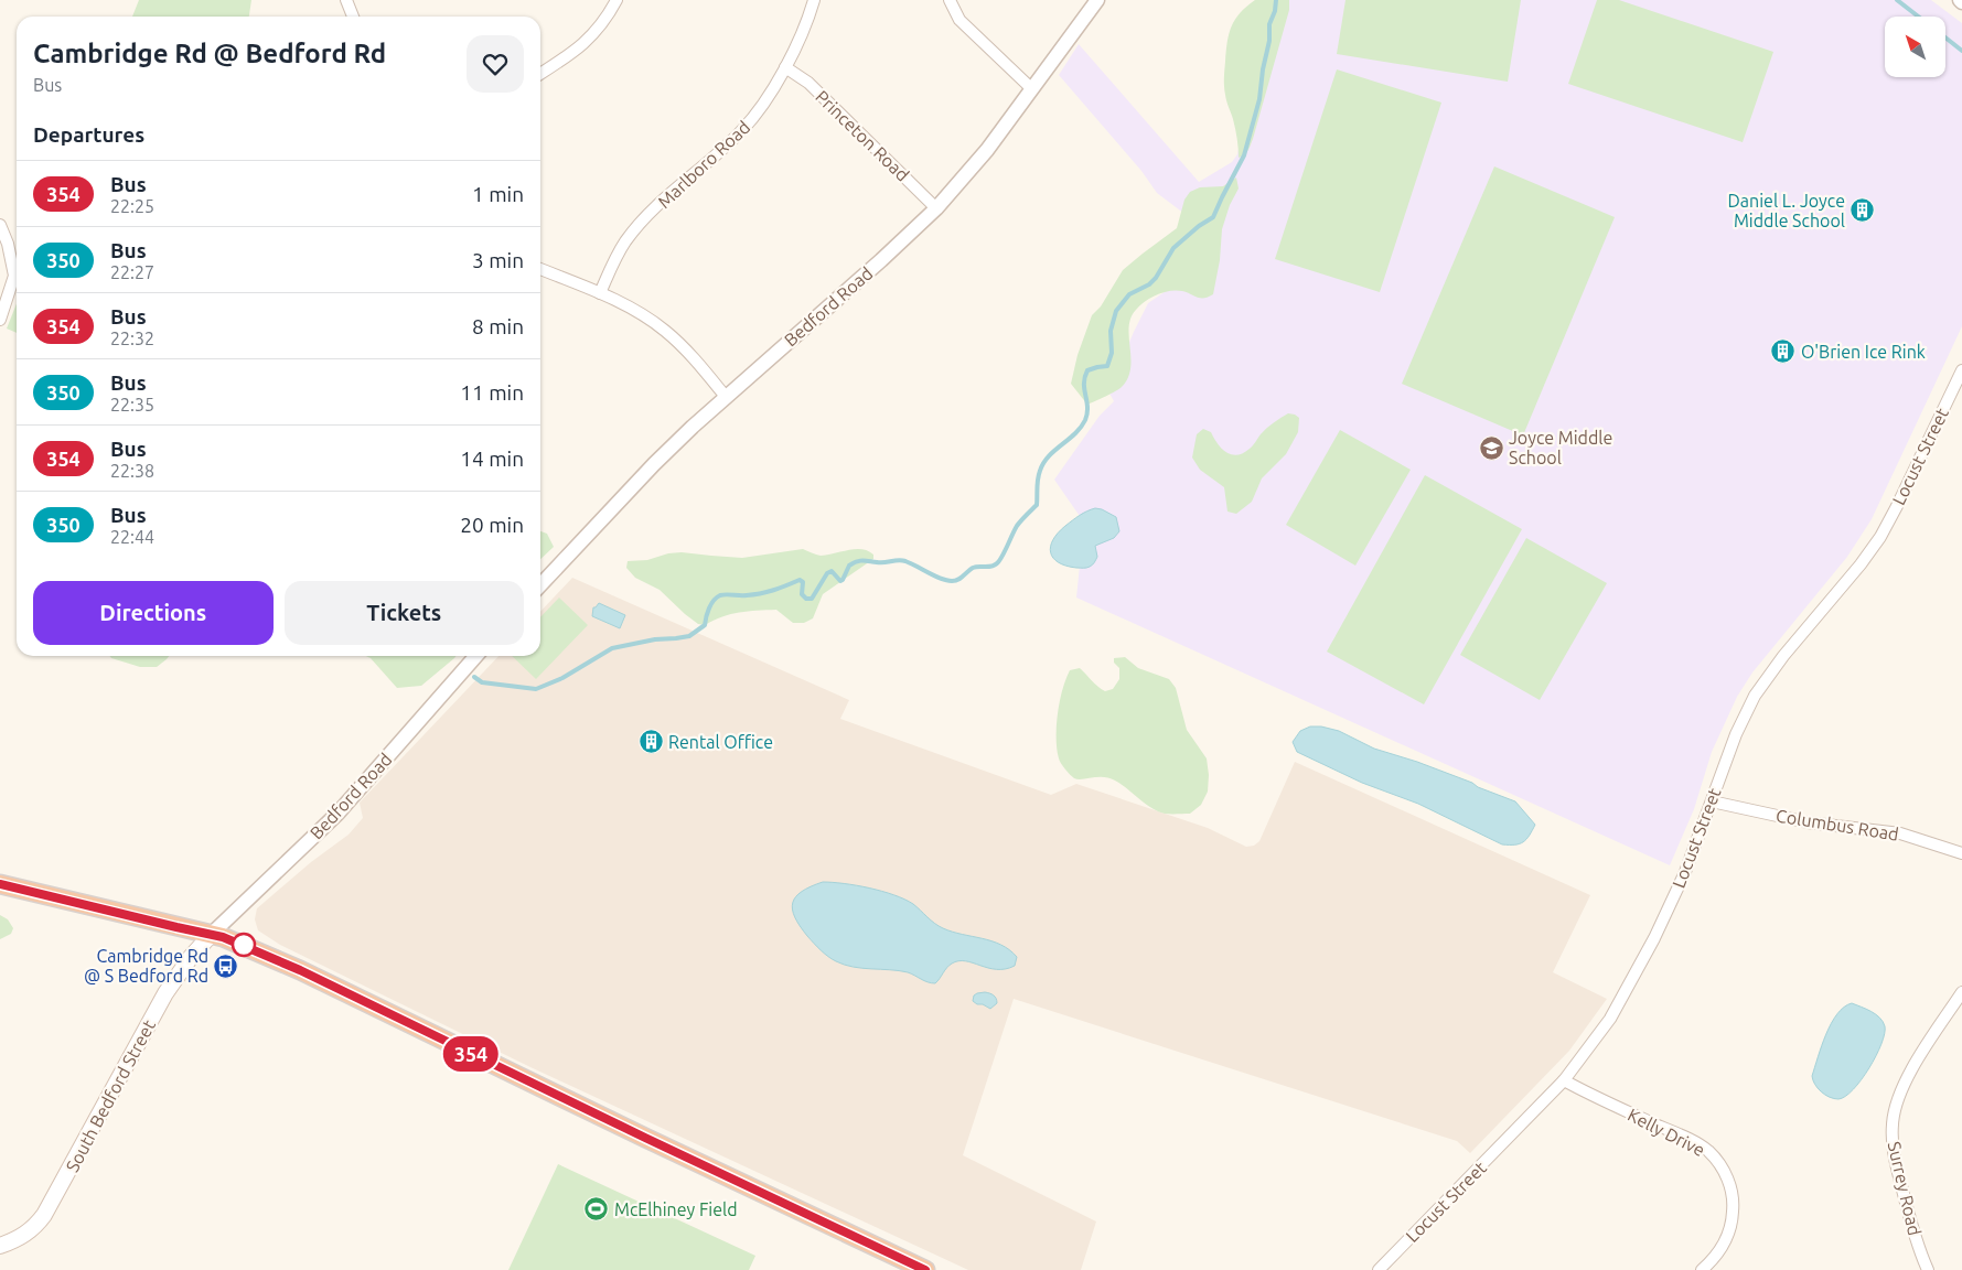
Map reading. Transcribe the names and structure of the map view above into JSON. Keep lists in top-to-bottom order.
{
  "streets": {
    "main road": ["South Bedford Street"],
    "street": [
      "Princeton Road",
      "Marlboro Road",
      "Bedford Road",
      "Locust Street",
      "Columbus Road",
      "Kelly Drive",
      "Surrey Road"
    ]
  },
  "crossings": [
    ["Princeton Road", "Marlboro Road"],
    ["Princeton Road", "Bedford Road"],
    ["Bedford Road", "South Bedford Street"],
    ["Locust Street", "Columbus Road"],
    ["Locust Street", "Kelly Drive"]
  ],
  "places": {
    "building": ["Daniel L. Joyce Middle School", "O'Brien Ice Rink", "Rental Office"],
    "school or university": ["Joyce Middle School"],
    "bus stop": ["Cambridge Rd @ S Bedford Rd"],
    "sports": ["McElhiney Field"]
  },
  "lines": ["bus line 354"],
  "north": "top left",
  "page": {
    "on_map": "354",
    "heading": [
      ["Cambridge Rd @ Bedford Rd", "Bus"],
      "Departures"
    ],
    "list": [
      {
        "mark": "354",
        "name": "Bus",
        "note": "22:25",
        "value": "1 min"
      },
      {
        "mark": "350",
        "name": "Bus",
        "note": "22:27",
        "value": "3 min"
      },
      {
        "mark": "354",
        "name": "Bus",
        "note": "22:32",
        "value": "8 min"
      },
      {
        "mark": "350",
        "name": "Bus",
        "note": "22:35",
        "value": "11 min"
      },
      {
        "mark": "354",
        "name": "Bus",
        "note": "22:38",
        "value": "14 min"
      },
      {
        "mark": "350",
        "name": "Bus",
        "note": "22:44",
        "value": "20 min"
      }
    ],
    "buttons": ["Directions", "Tickets"]
  }
}
